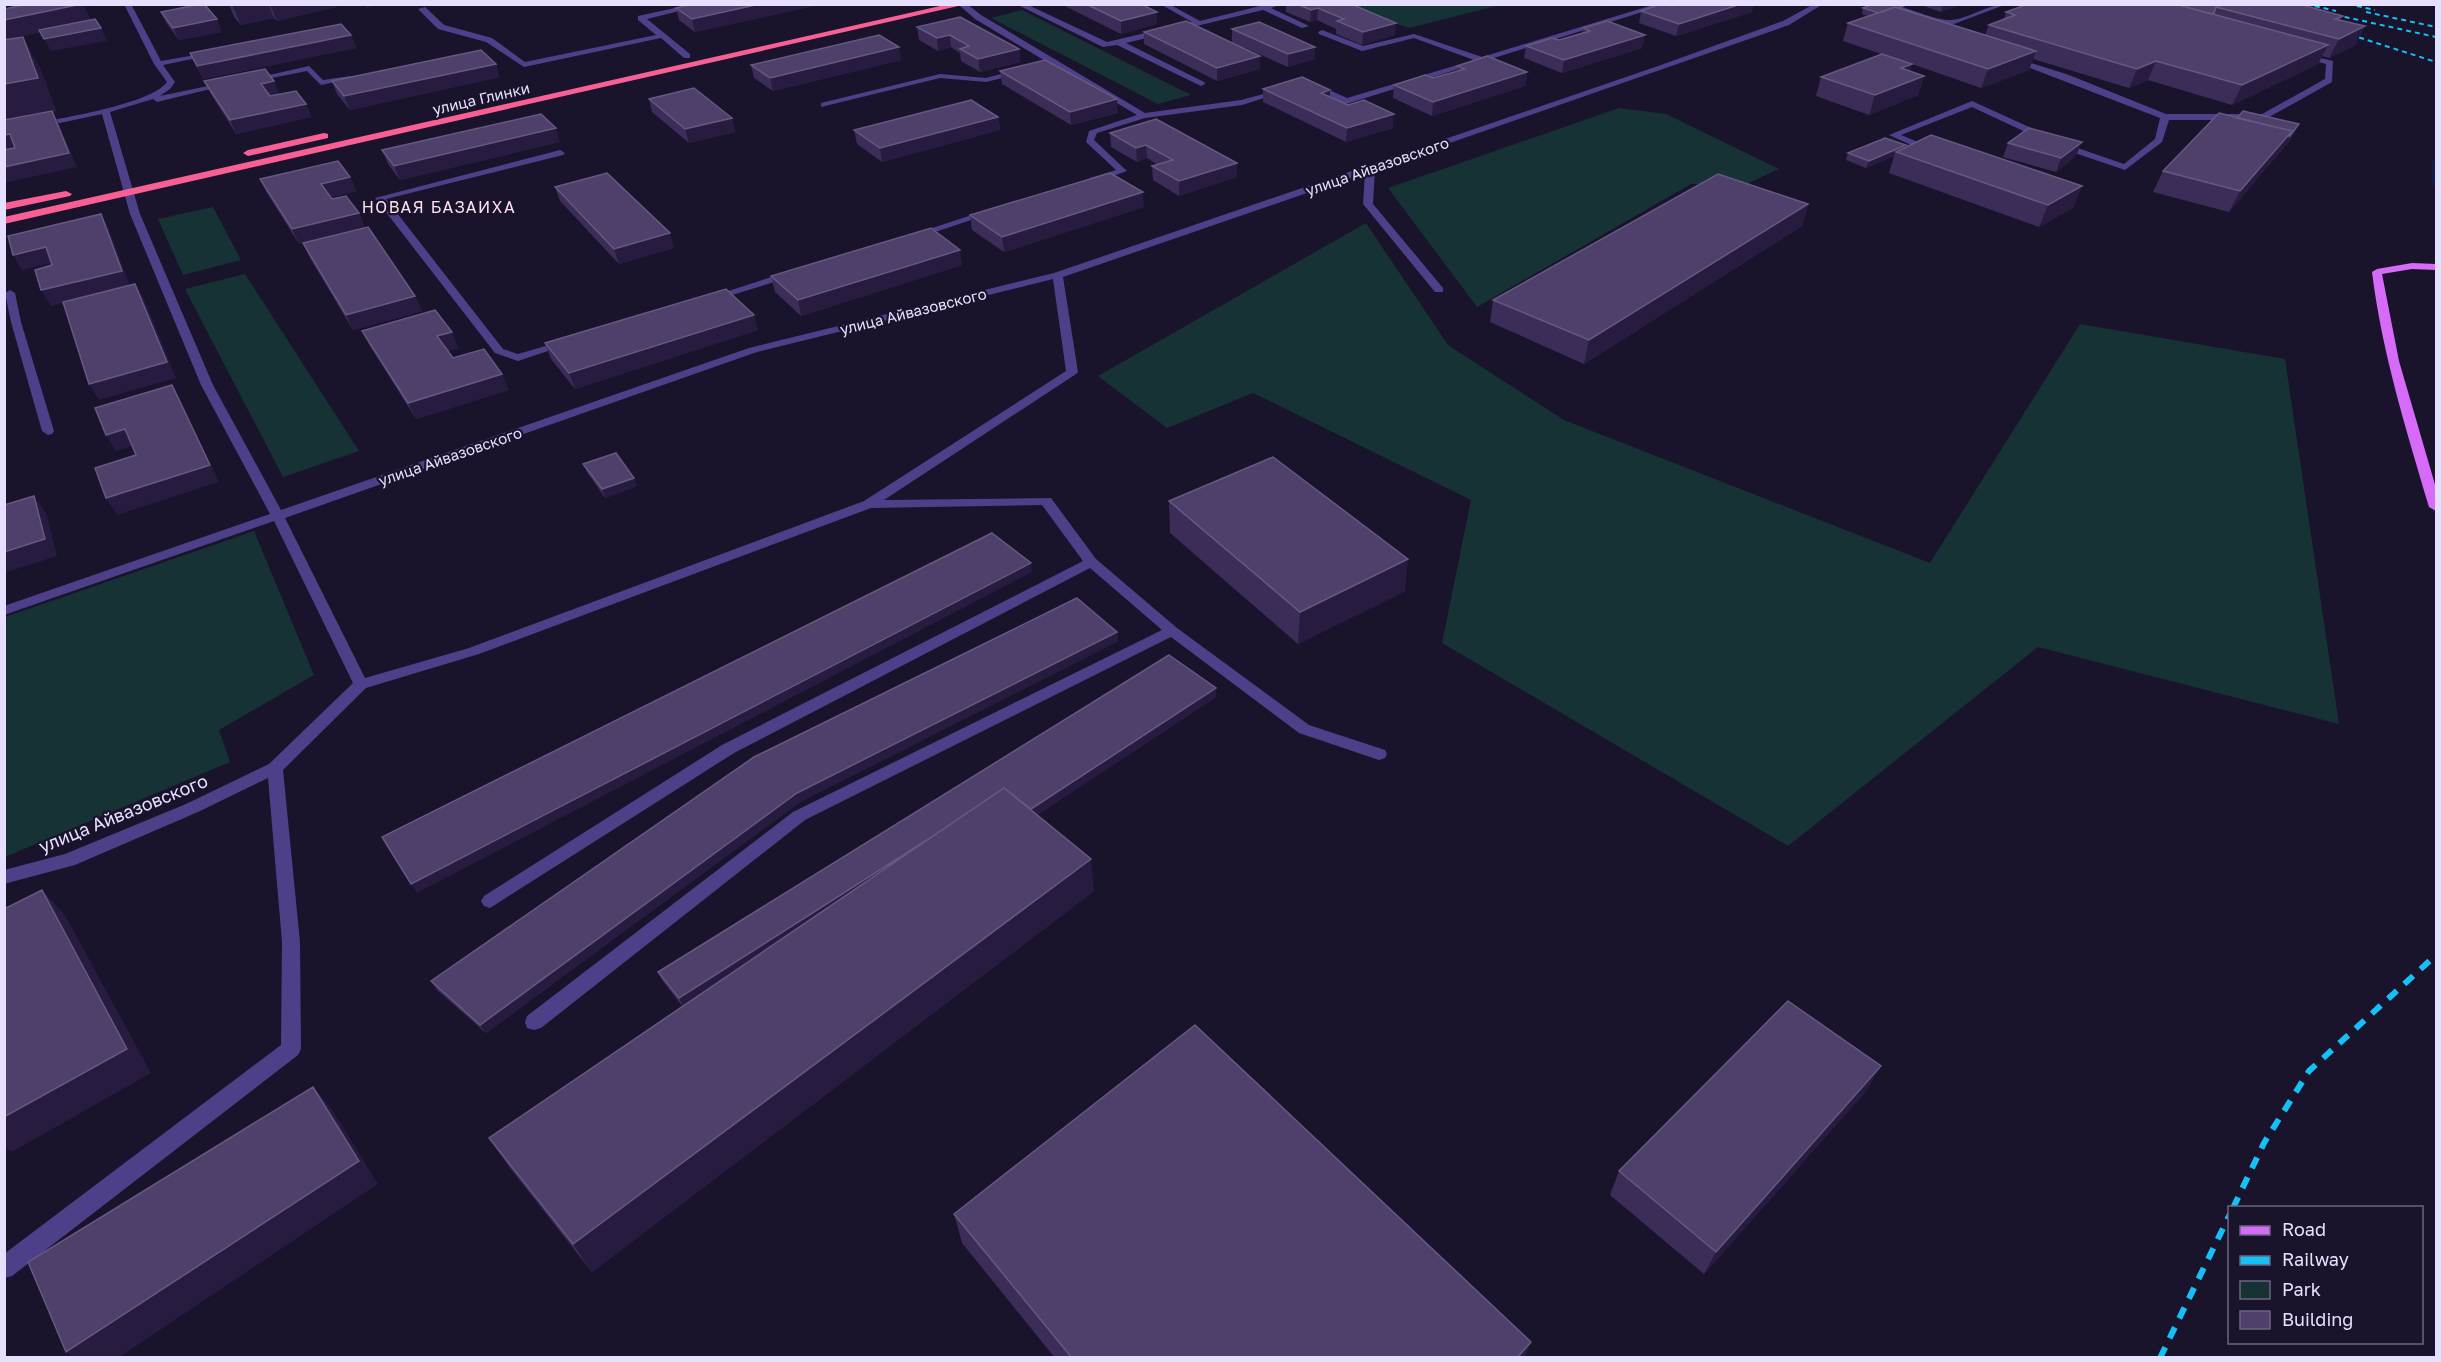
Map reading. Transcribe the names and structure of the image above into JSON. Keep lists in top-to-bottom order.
{
  "streets": {
    "highway": ["улица Глинки"],
    "street": ["улица Айвазовского"]
  },
  "districts": ["НОВАЯ БАЗАИХА"],
  "legend": [
    "Road",
    "Railway",
    "Park",
    "Building"
  ]
}
